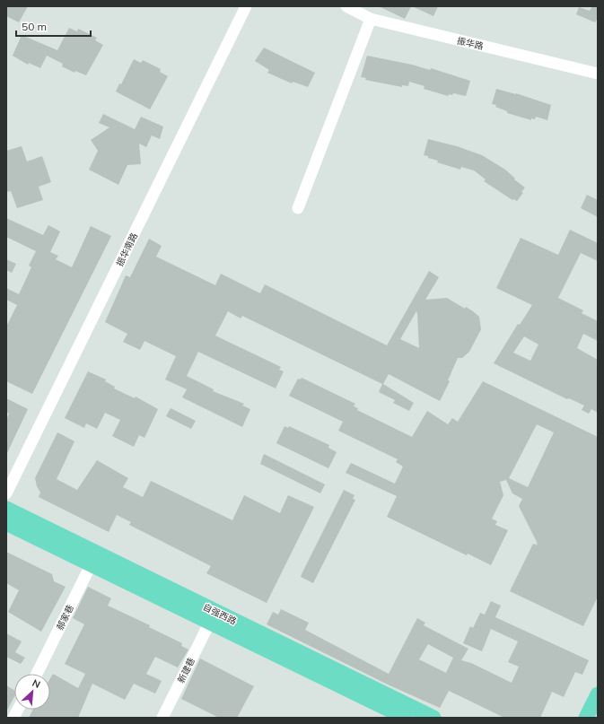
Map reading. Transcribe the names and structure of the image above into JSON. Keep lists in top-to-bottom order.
{
  "streets": {
    "main road": ["自强西路"],
    "street": [
      "振华路",
      "振华南路",
      "郝家巷",
      "新建巷"
    ]
  },
  "crossings": [
    ["自强西路", "郝家巷"],
    ["自强西路", "新建巷"]
  ],
  "scale_bar": "50 m",
  "north": "top right"
}
